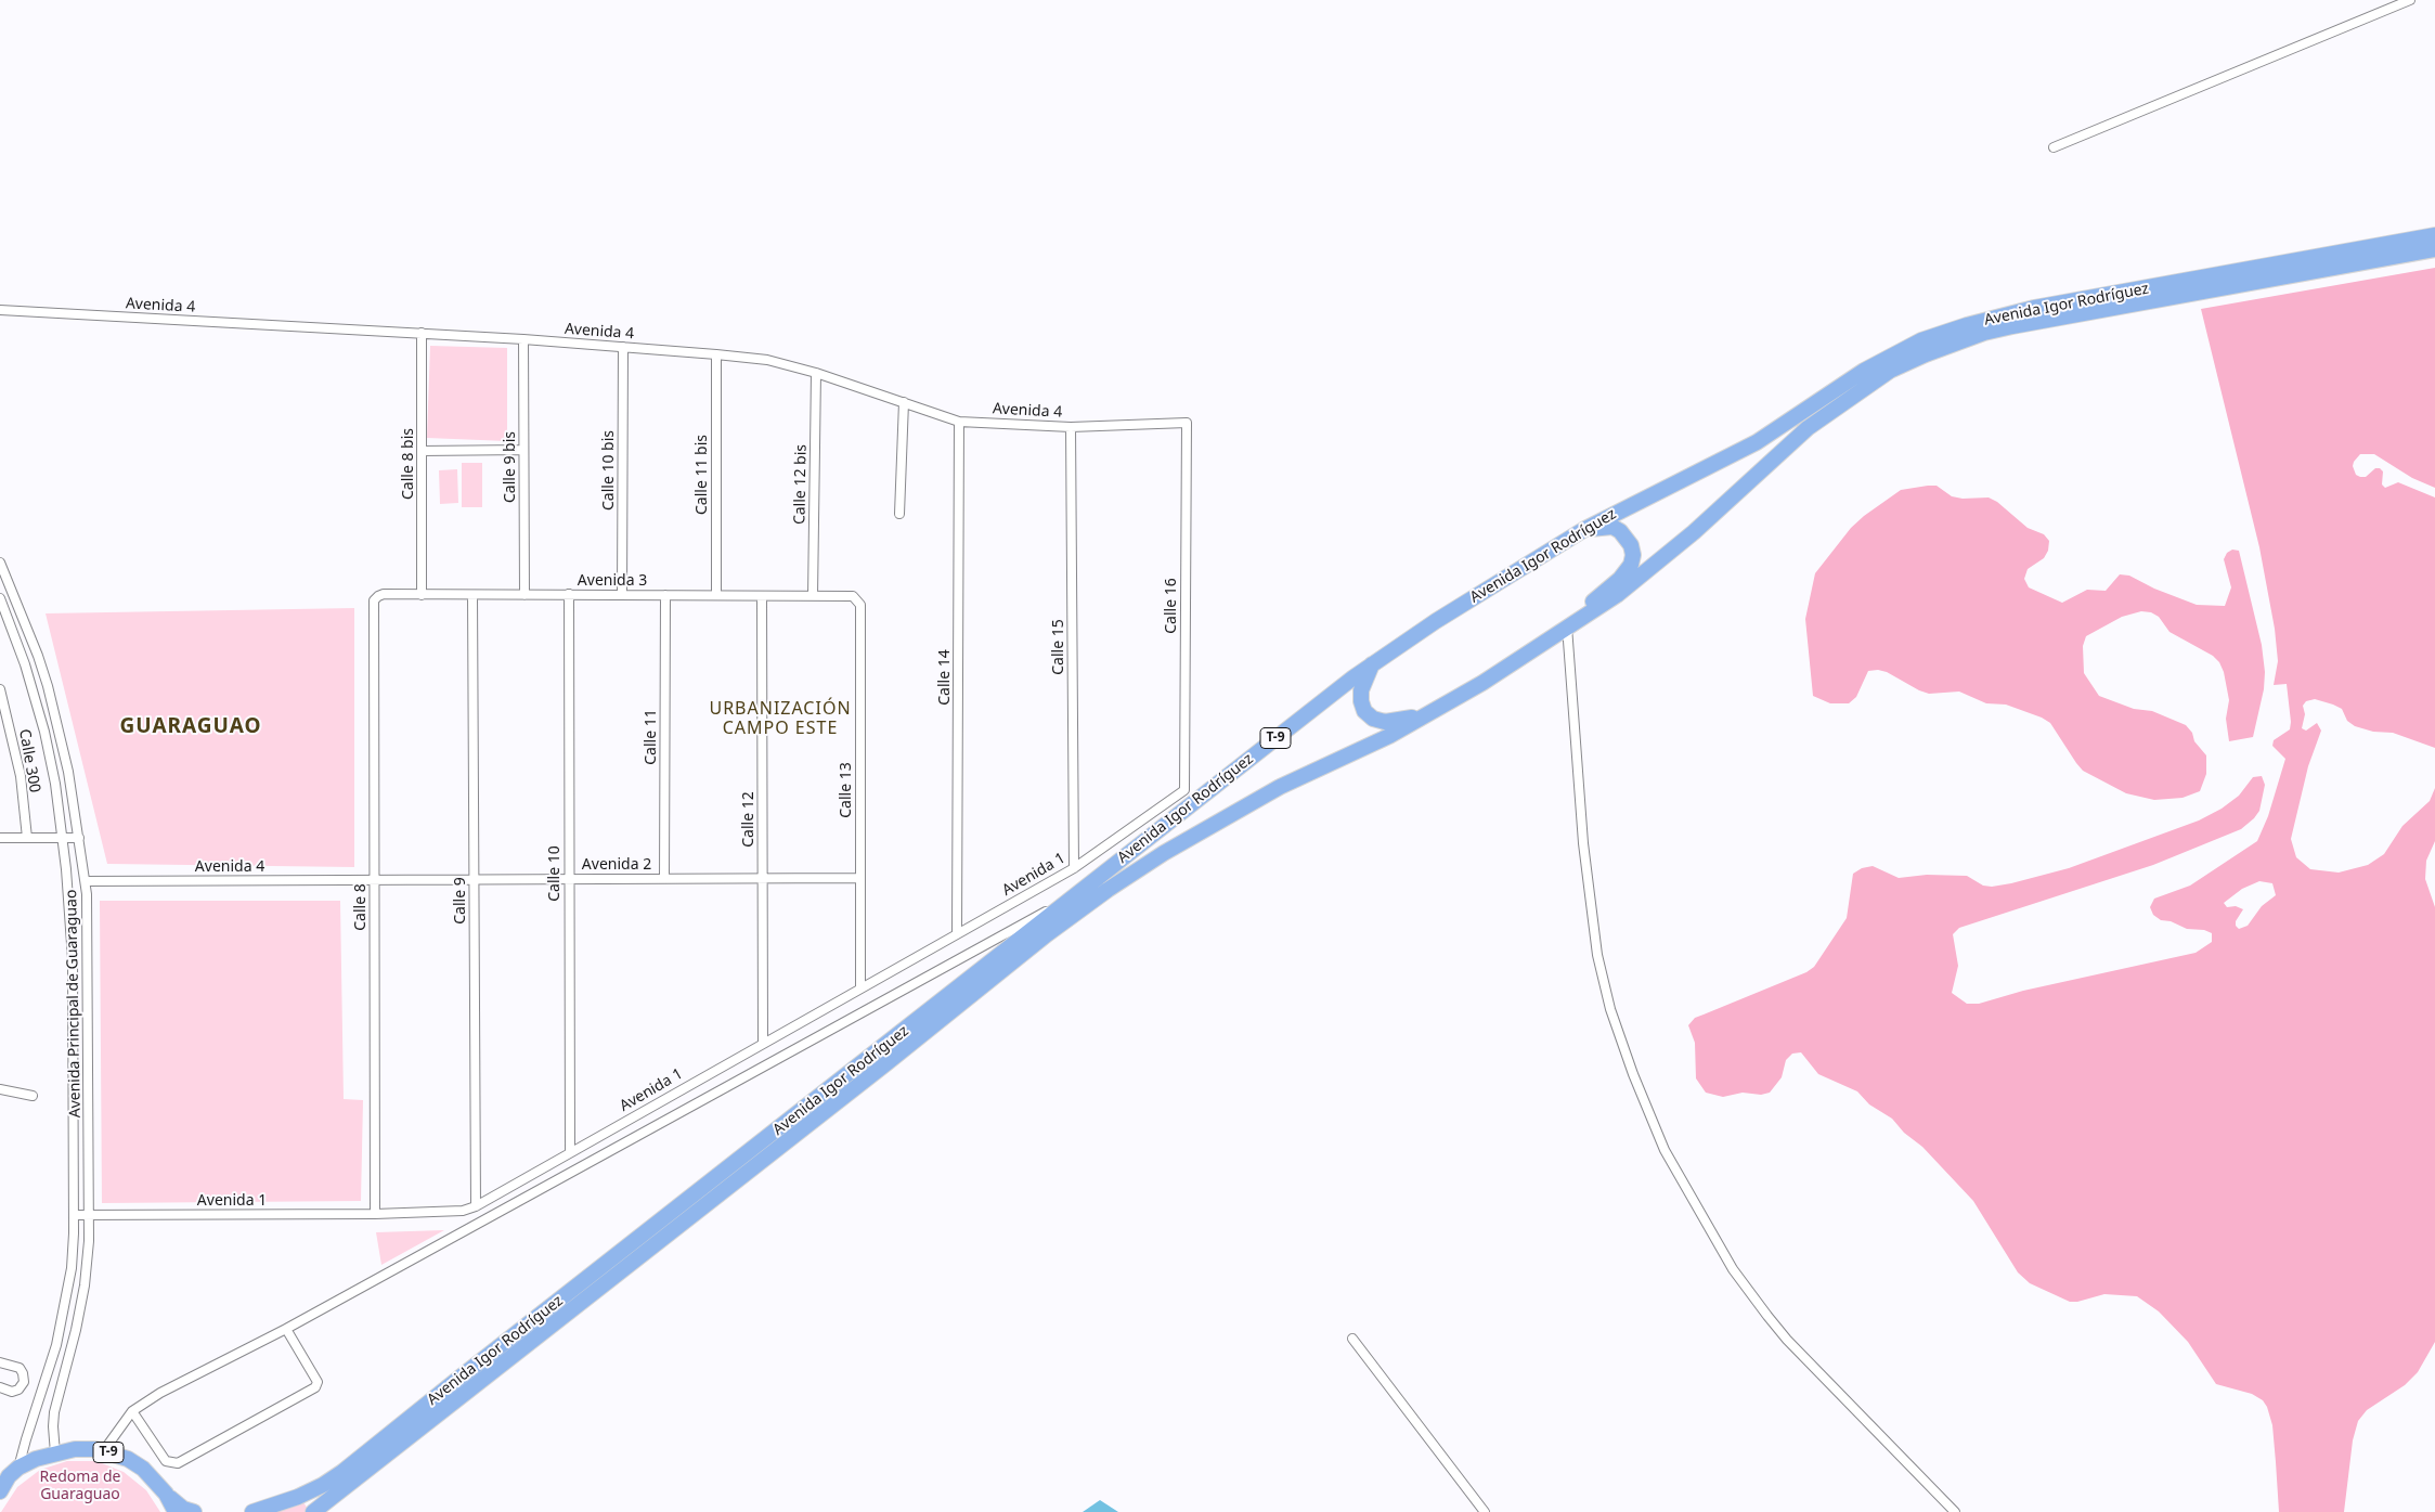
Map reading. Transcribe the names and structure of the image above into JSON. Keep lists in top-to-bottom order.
{
  "streets": {
    "highway": ["Avenida Igor Rodríguez", "T-9"],
    "street": [
      "Avenida 4",
      "Calle 8 bis",
      "Calle 9 bis",
      "Calle 10 bis",
      "Calle 11 bis",
      "Calle 12 bis",
      "Avenida 3",
      "Calle 16",
      "Calle 15",
      "Calle 14",
      "Calle 11",
      "Calle 300",
      "Calle 13",
      "Calle 12",
      "Avenida 2",
      "Calle 10",
      "Avenida 1",
      "Calle 9",
      "Calle 8",
      "Avenida Principal de Guaraguao"
    ]
  },
  "crossings": [
    ["Avenida Igor Rodríguez", "T-9"],
    ["Avenida 4", "Calle 8 bis"],
    ["Avenida 4", "Calle 9 bis"],
    ["Avenida 4", "Calle 10 bis"],
    ["Avenida 4", "Calle 11 bis"],
    ["Avenida 4", "Calle 12 bis"],
    ["Avenida 4", "Calle 16"],
    ["Avenida 4", "Calle 15"],
    ["Avenida 4", "Calle 14"],
    ["Avenida 4", "Avenida 2"],
    ["Avenida 4", "Calle 8"],
    ["Avenida 4", "Avenida Principal de Guaraguao"],
    ["Calle 8 bis", "Avenida 3"],
    ["Calle 9 bis", "Avenida 3"],
    ["Calle 10 bis", "Avenida 3"],
    ["Calle 11 bis", "Avenida 3"],
    ["Calle 12 bis", "Avenida 3"],
    ["Avenida 3", "Calle 11"],
    ["Avenida 3", "Calle 13"],
    ["Avenida 3", "Calle 12"],
    ["Avenida 3", "Calle 10"],
    ["Avenida 3", "Calle 9"],
    ["Avenida 3", "Calle 8"],
    ["Calle 16", "Avenida 1"],
    ["Calle 15", "Avenida 1"],
    ["Calle 14", "Avenida 1"],
    ["Calle 11", "Avenida 2"],
    ["T-9", "Avenida Principal de Guaraguao"],
    ["Calle 13", "Avenida 2"],
    ["Calle 13", "Avenida 1"],
    ["Calle 12", "Avenida 2"],
    ["Calle 12", "Avenida 1"],
    ["Avenida 2", "Calle 10"],
    ["Avenida 2", "Calle 9"],
    ["Avenida 2", "Calle 8"],
    ["Calle 10", "Avenida 1"],
    ["Avenida 1", "Calle 9"],
    ["Avenida 1", "Calle 8"],
    ["Avenida 1", "Avenida Principal de Guaraguao"]
  ],
  "districts": ["URBANIZACIÓN CAMPO ESTE", "GUARAGUAO"],
  "parks": ["Redoma de Guaraguao"]
}
